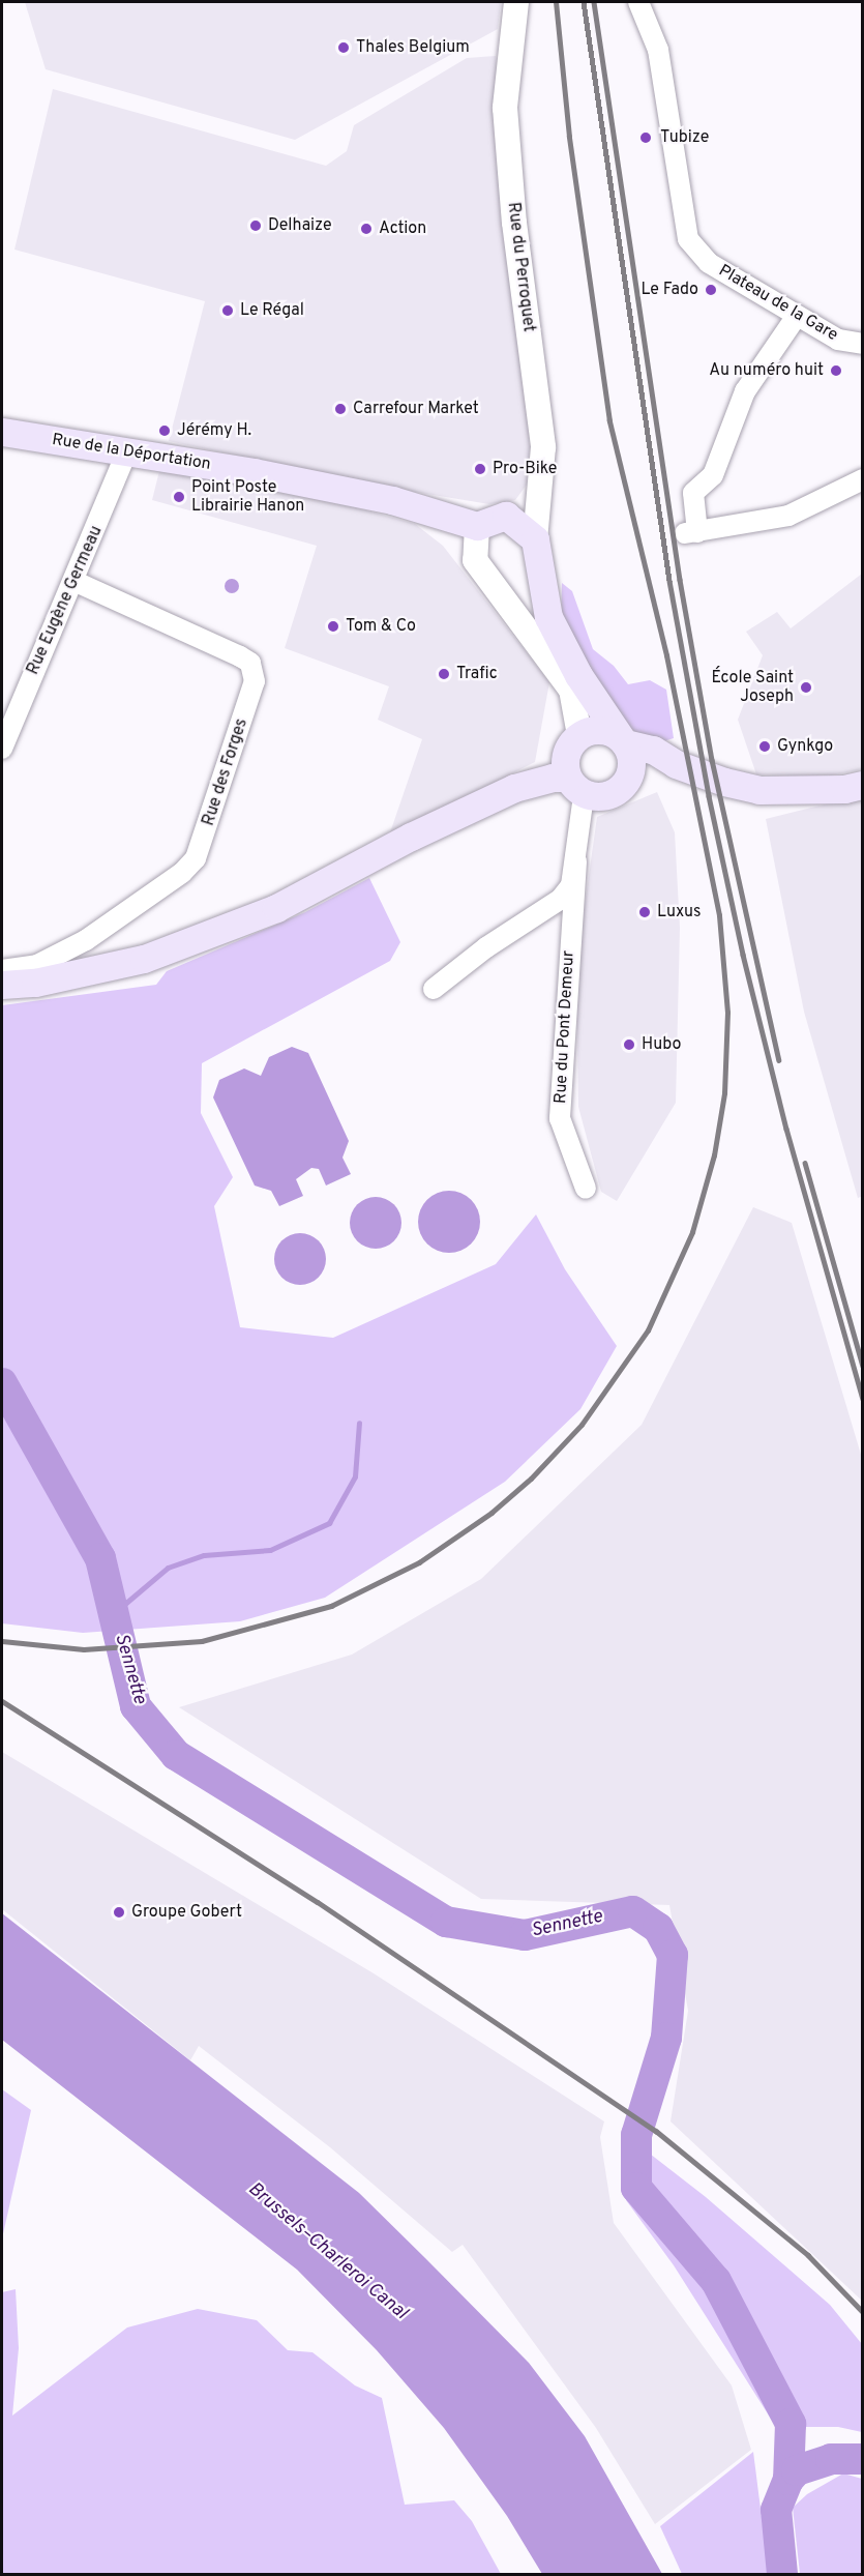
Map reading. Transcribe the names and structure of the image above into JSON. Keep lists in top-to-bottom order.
{
  "streets": {
    "main road": ["Rue de la Déportation", "Rue des Forges"],
    "street": [
      "Rue du Perroquet",
      "Plateau de la Gare",
      "Rue Eugène Germeau",
      "Rue du Pont Demeur"
    ]
  },
  "crossings": [
    ["Rue de la Déportation", "Rue Eugène Germeau"],
    ["Rue Eugène Germeau", "Rue des Forges"],
    ["Rue des Forges", "Rue du Pont Demeur"]
  ],
  "water": ["Sennette", "Brussels–Charleroi Canal"],
  "places": [
    "Thales Belgium",
    "Tubize",
    "Delhaize",
    "Action",
    "Le Fado",
    "Le Régal",
    "Au numéro huit",
    "Carrefour Market",
    "Jérémy H.",
    "Pro-Bike",
    "Point Poste Librairie Hanon",
    "Tom & Co",
    "Trafic",
    "École Saint Joseph",
    "Gynkgo",
    "Luxus",
    "Hubo",
    "Groupe Gobert"
  ]
}
